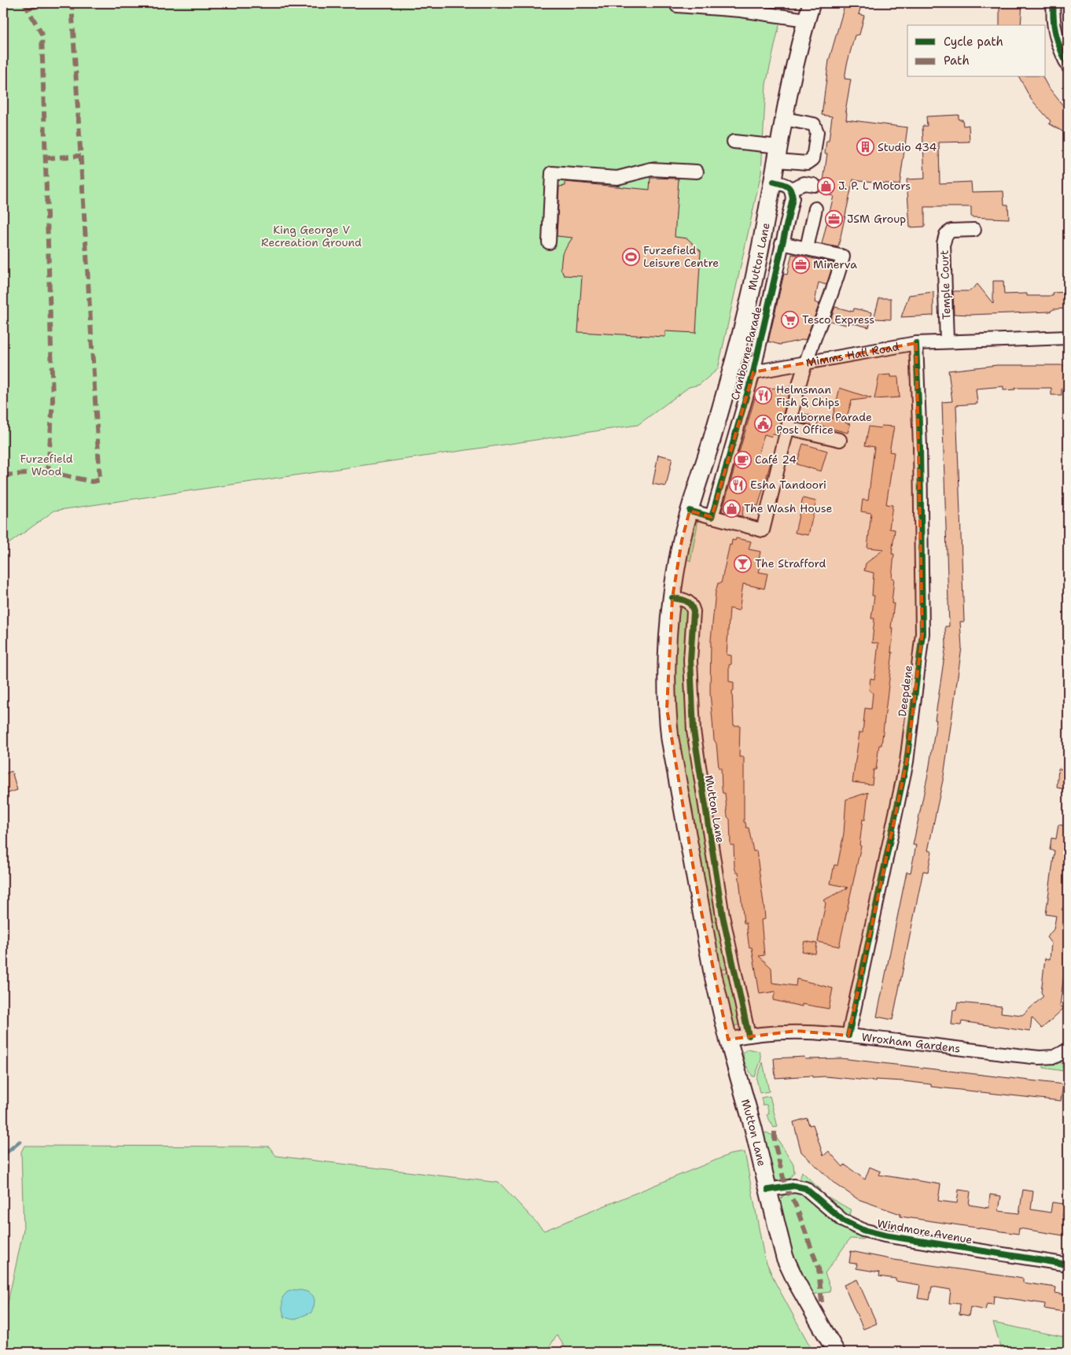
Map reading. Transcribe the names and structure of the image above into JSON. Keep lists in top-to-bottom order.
{
  "streets": {
    "main road": ["Mutton Lane"],
    "street": [
      "Temple Court",
      "Cranborne Parade",
      "Mimms Hall Road",
      "Deepdene",
      "Wroxham Gardens",
      "Windmore Avenue"
    ]
  },
  "crossings": [
    ["Mutton Lane", "Wroxham Gardens"],
    ["Mutton Lane", "Windmore Avenue"],
    ["Temple Court", "Mimms Hall Road"],
    ["Cranborne Parade", "Mimms Hall Road"],
    ["Mimms Hall Road", "Deepdene"],
    ["Deepdene", "Wroxham Gardens"]
  ],
  "parks": ["King George V Recreation Ground", "Furzefield Wood"],
  "places": {
    "building": ["Studio 434"],
    "shop": ["J. P. L Motors", "The Wash House"],
    "office": ["JSM Group", "Minerva"],
    "sports": ["Furzefield Leisure Centre"],
    "supermarket": ["Tesco Express"],
    "restaurant": ["Helmsman Fish & Chips", "Esha Tandoori"],
    "public building": ["Cranborne Parade Post Office"],
    "cafe": ["Café 24"],
    "bar": ["The Strafford"]
  },
  "legend": ["Cycle path", "Path"]
}
